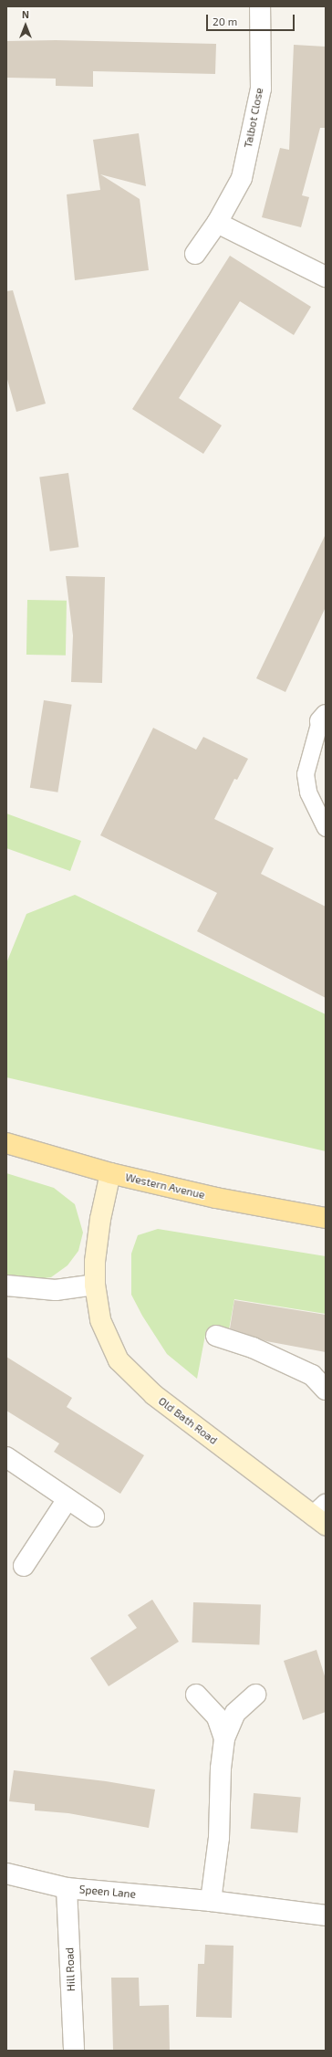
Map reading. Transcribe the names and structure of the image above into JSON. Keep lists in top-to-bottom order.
{
  "streets": {
    "main road": ["Western Avenue"],
    "street": [
      "Talbot Close",
      "Old Bath Road",
      "Speen Lane",
      "Hill Road"
    ]
  },
  "crossings": [
    ["Western Avenue", "Old Bath Road"],
    ["Speen Lane", "Hill Road"]
  ],
  "scale_bar": "20 m",
  "north": "top"
}
